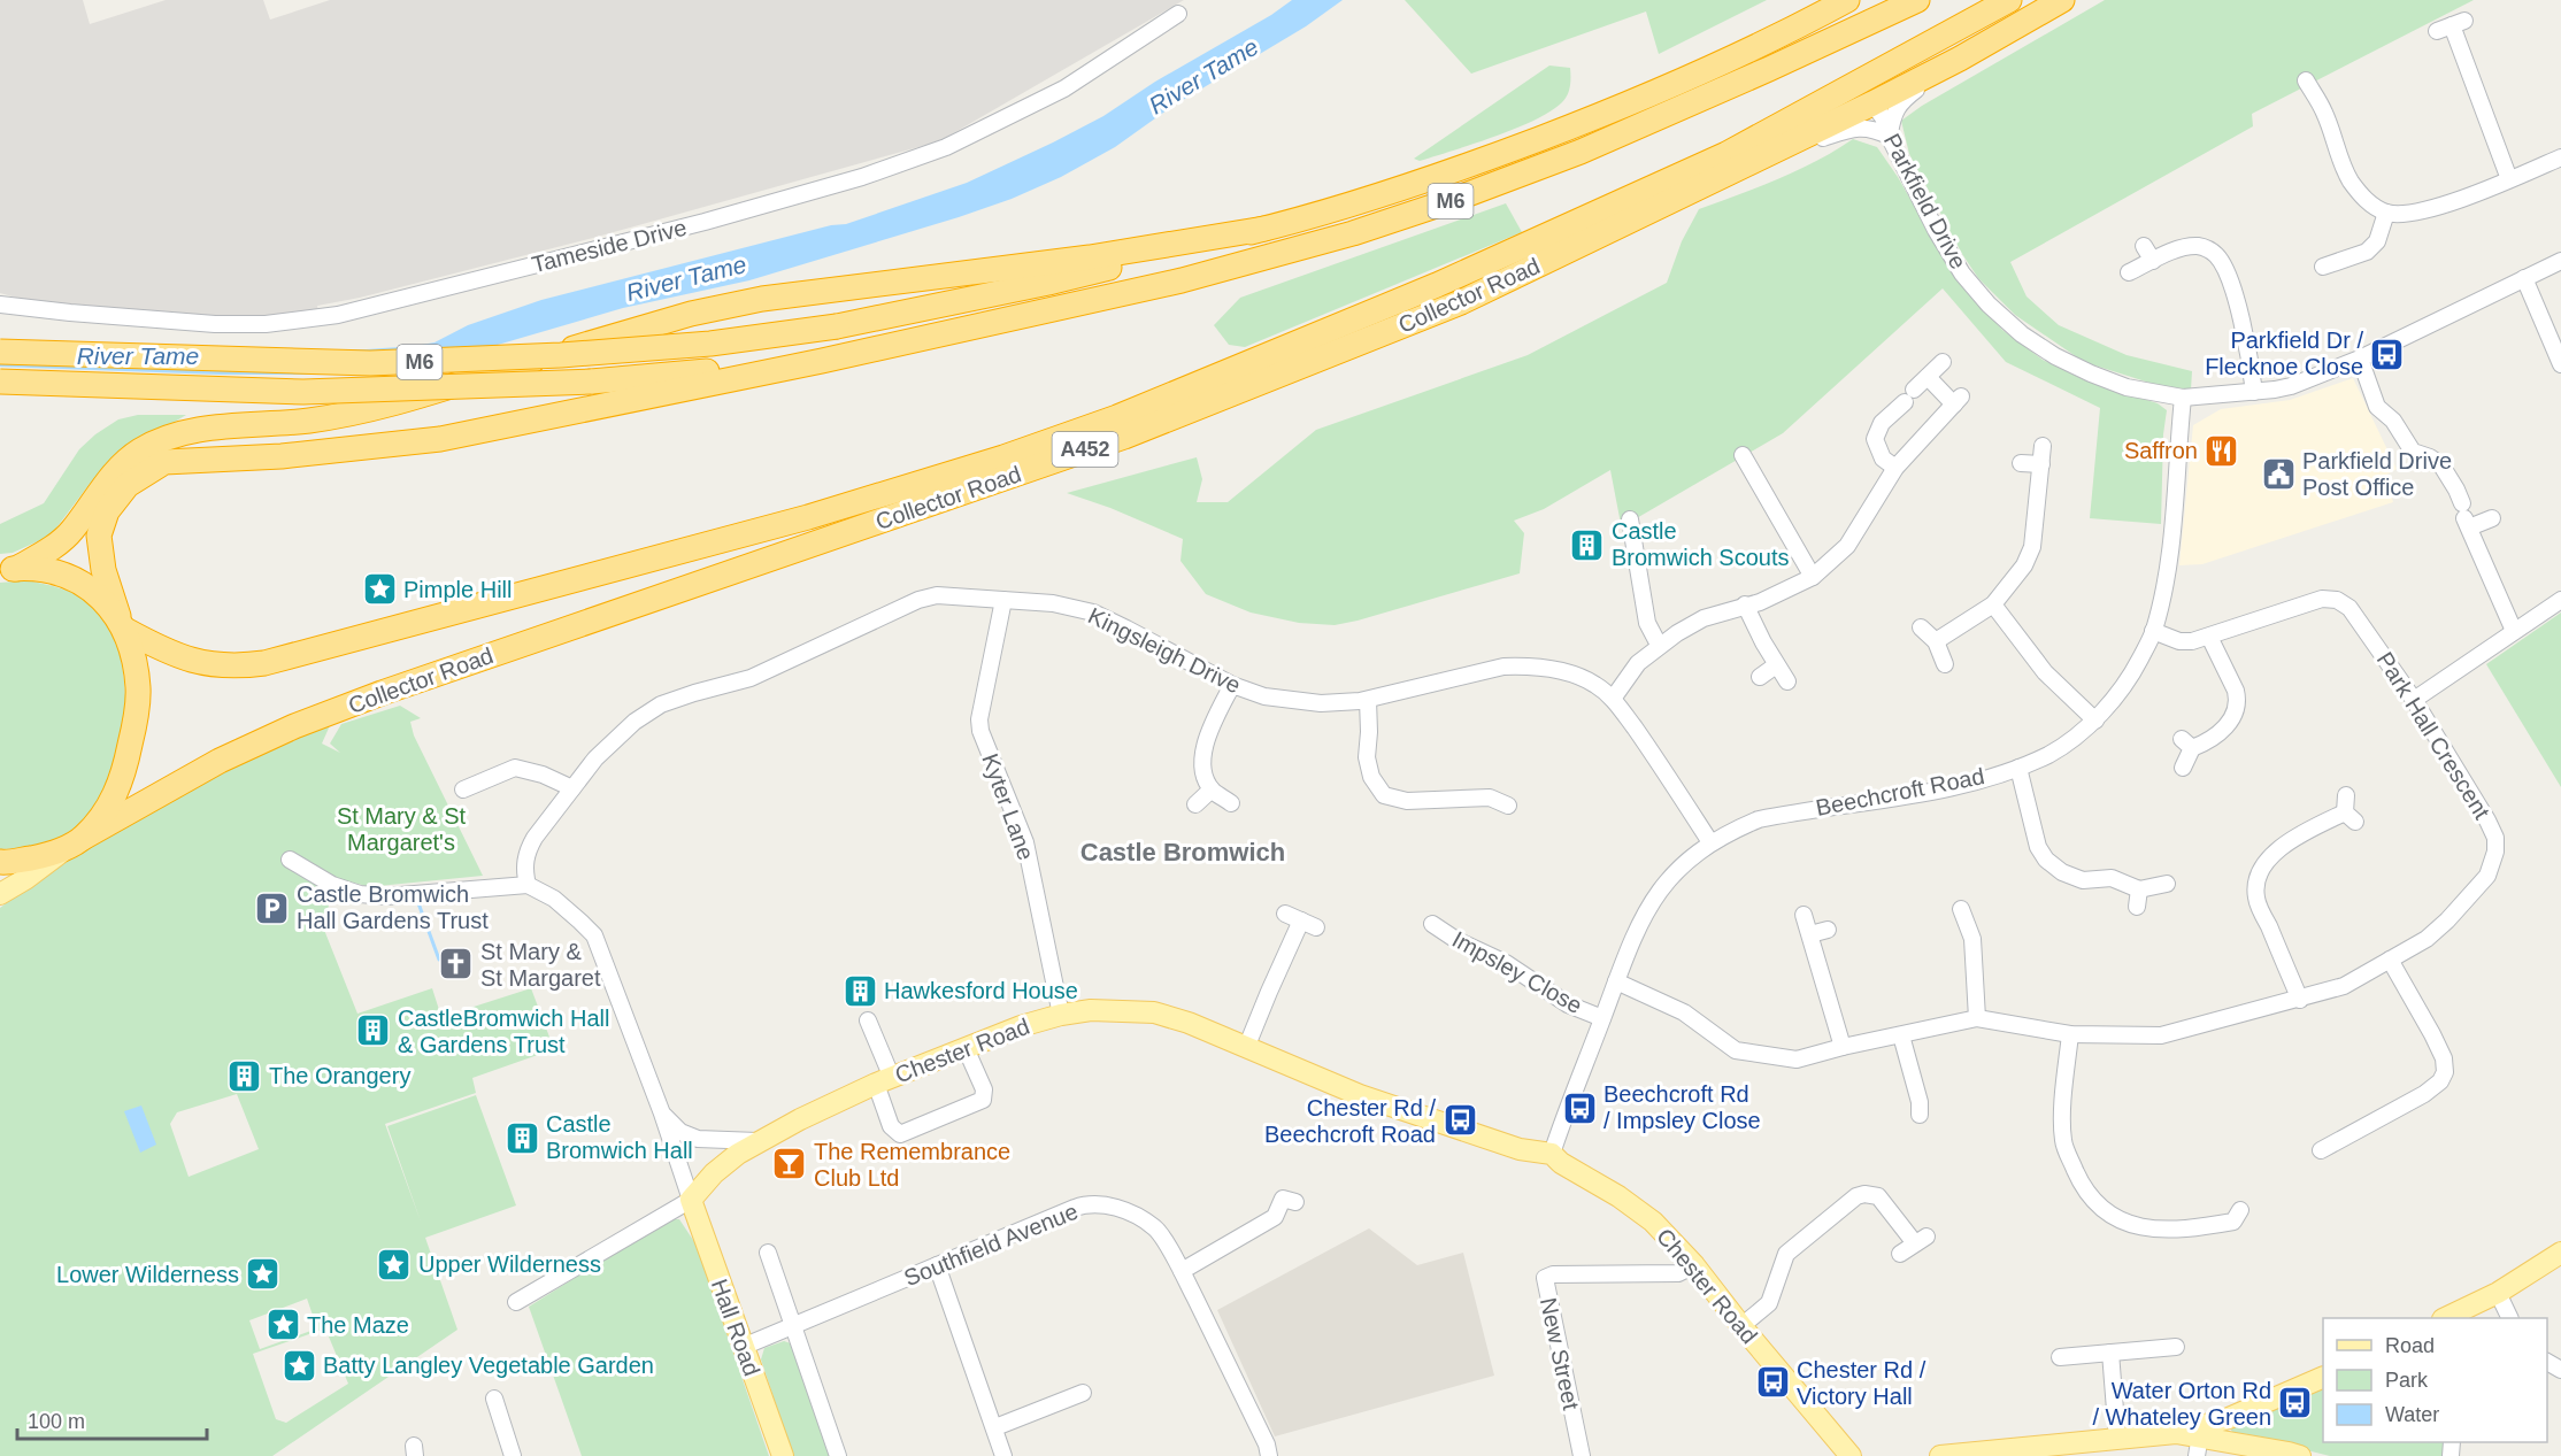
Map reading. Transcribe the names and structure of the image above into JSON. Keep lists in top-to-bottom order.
{
  "streets": {
    "highway": ["M6", "Collector Road", "A452"],
    "main road": ["Chester Road", "Hall Road"],
    "street": [
      "Parkfield Drive",
      "Tameside Drive",
      "Kingsleigh Drive",
      "Park Hall Crescent",
      "Beechcroft Road",
      "Kyter Lane",
      "Impsley Close",
      "Southfield Avenue",
      "New Street"
    ]
  },
  "crossings": [
    ["Parkfield Drive", "Collector Road"],
    ["Parkfield Drive", "Beechcroft Road"],
    ["Kingsleigh Drive", "Beechcroft Road"],
    ["Kingsleigh Drive", "Kyter Lane"],
    ["Park Hall Crescent", "Beechcroft Road"],
    ["Beechcroft Road", "Impsley Close"],
    ["Beechcroft Road", "Chester Road"],
    ["Kyter Lane", "Chester Road"],
    ["Chester Road", "Hall Road"],
    ["Chester Road", "New Street"],
    ["Southfield Avenue", "Hall Road"]
  ],
  "districts": ["Castle Bromwich"],
  "water": ["River Tame"],
  "parks": ["St Mary & St Margaret's"],
  "places": {
    "bus stop": [
      "Parkfield Dr / Flecknoe Close",
      "Beechcroft Rd / Impsley Close",
      "Chester Rd / Beechcroft Road",
      "Chester Rd / Victory Hall",
      "Water Orton Rd / Whateley Green"
    ],
    "restaurant": ["Saffron"],
    "public building": ["Parkfield Drive Post Office"],
    "building": [
      "Castle Bromwich Scouts",
      "Hawkesford House",
      "CastleBromwich Hall & Gardens Trust",
      "The Orangery",
      "Castle Bromwich Hall"
    ],
    "place": [
      "Pimple Hill",
      "Upper Wilderness",
      "Lower Wilderness",
      "The Maze",
      "Batty Langley Vegetable Garden"
    ],
    "parking": ["Castle Bromwich Hall Gardens Trust"],
    "church": ["St Mary & St Margaret"],
    "bar": ["The Remembrance Club Ltd"]
  },
  "legend": ["Road", "Park", "Water"],
  "scale_bar": "100 m"
}
